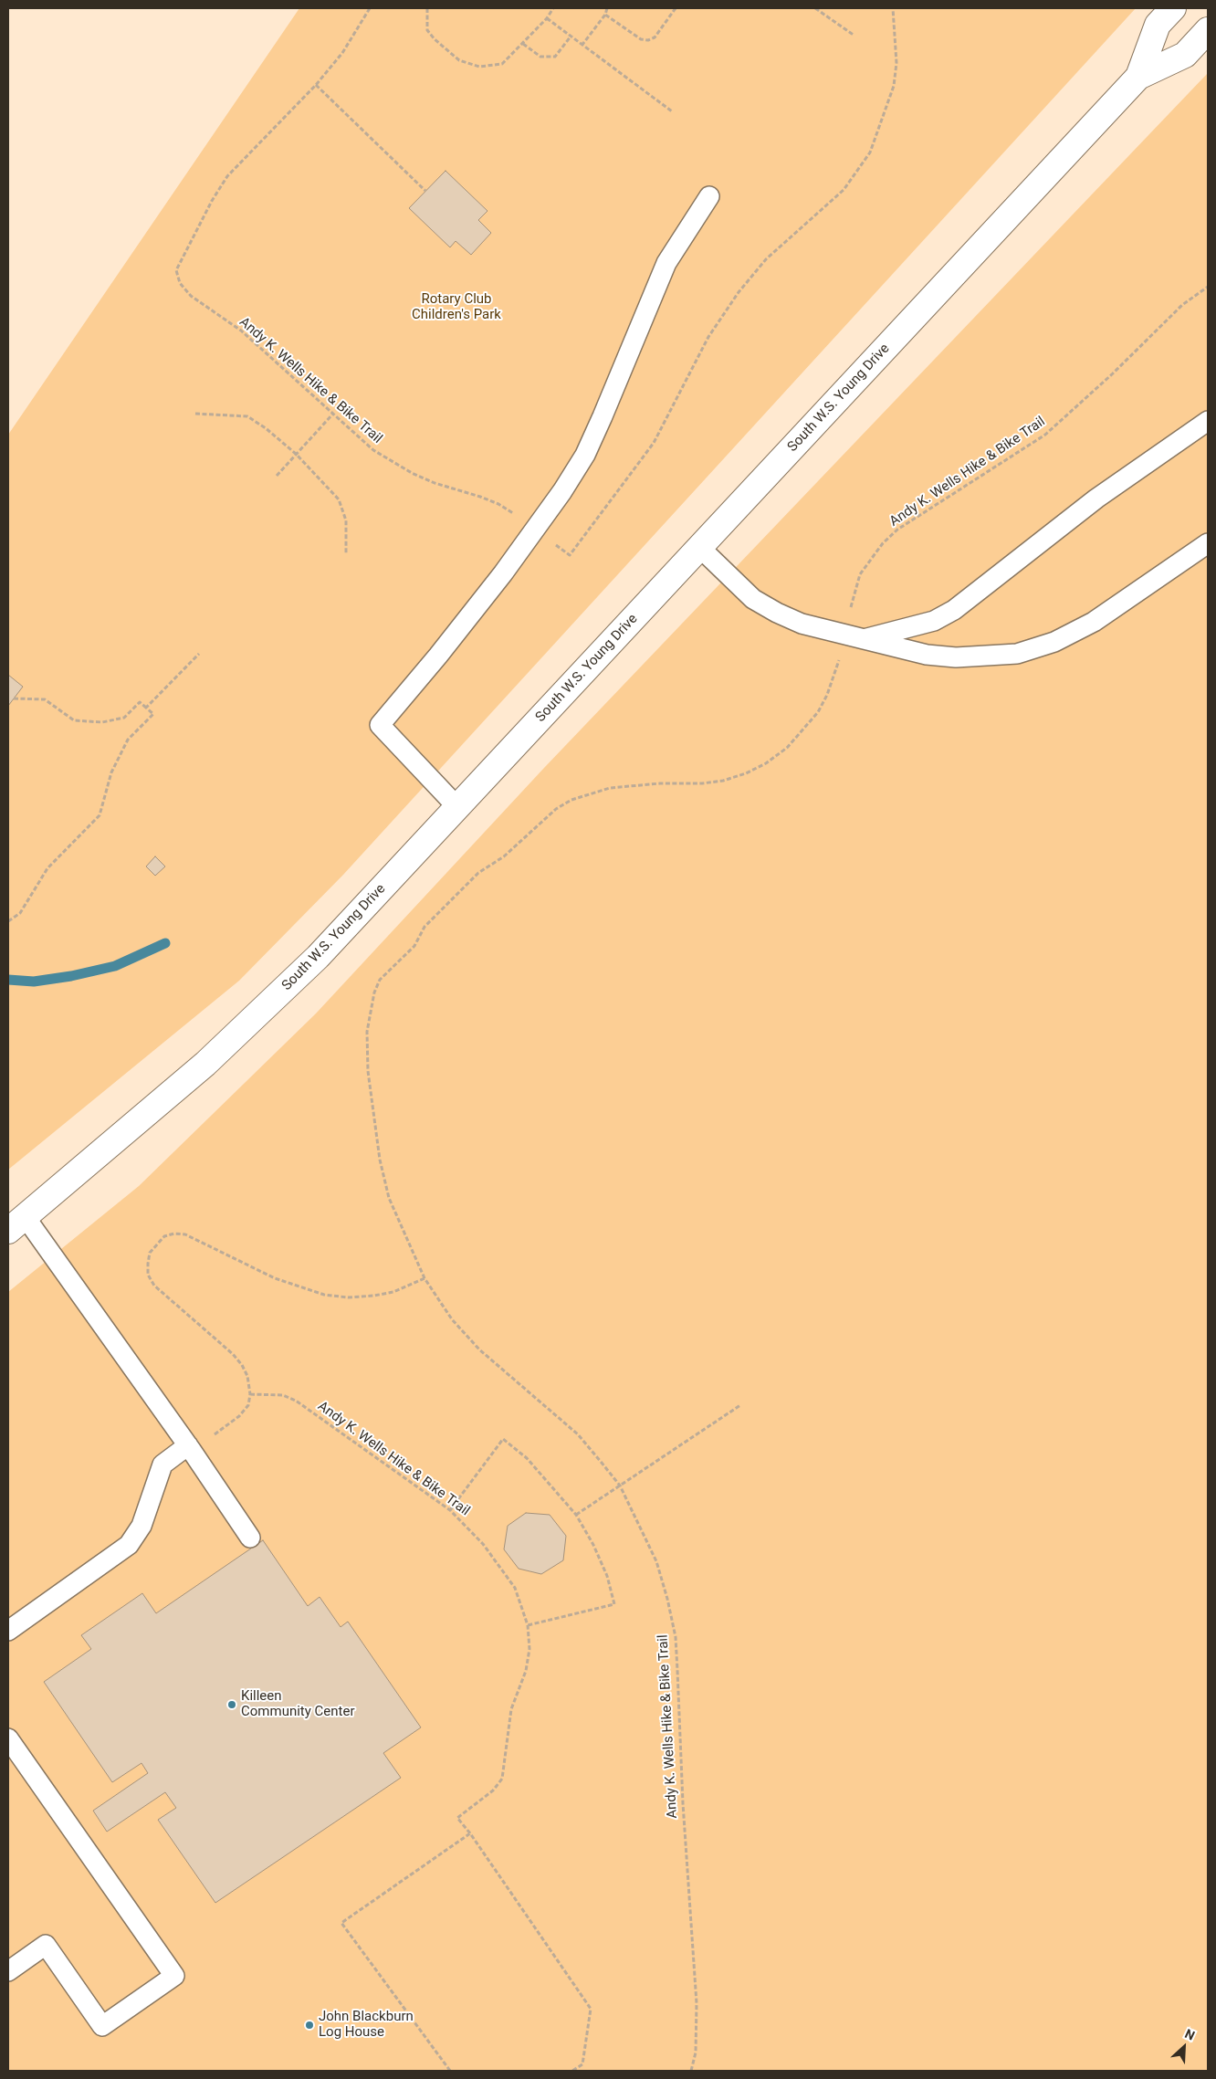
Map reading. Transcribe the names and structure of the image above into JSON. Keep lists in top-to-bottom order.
{
  "streets": {
    "main road": ["South W.S. Young Drive"],
    "path": ["Andy K. Wells Hike & Bike Trail"]
  },
  "parks": ["Rotary Club Children's Park"],
  "places": ["Killeen Community Center", "John Blackburn Log House"],
  "north": "top right"
}
